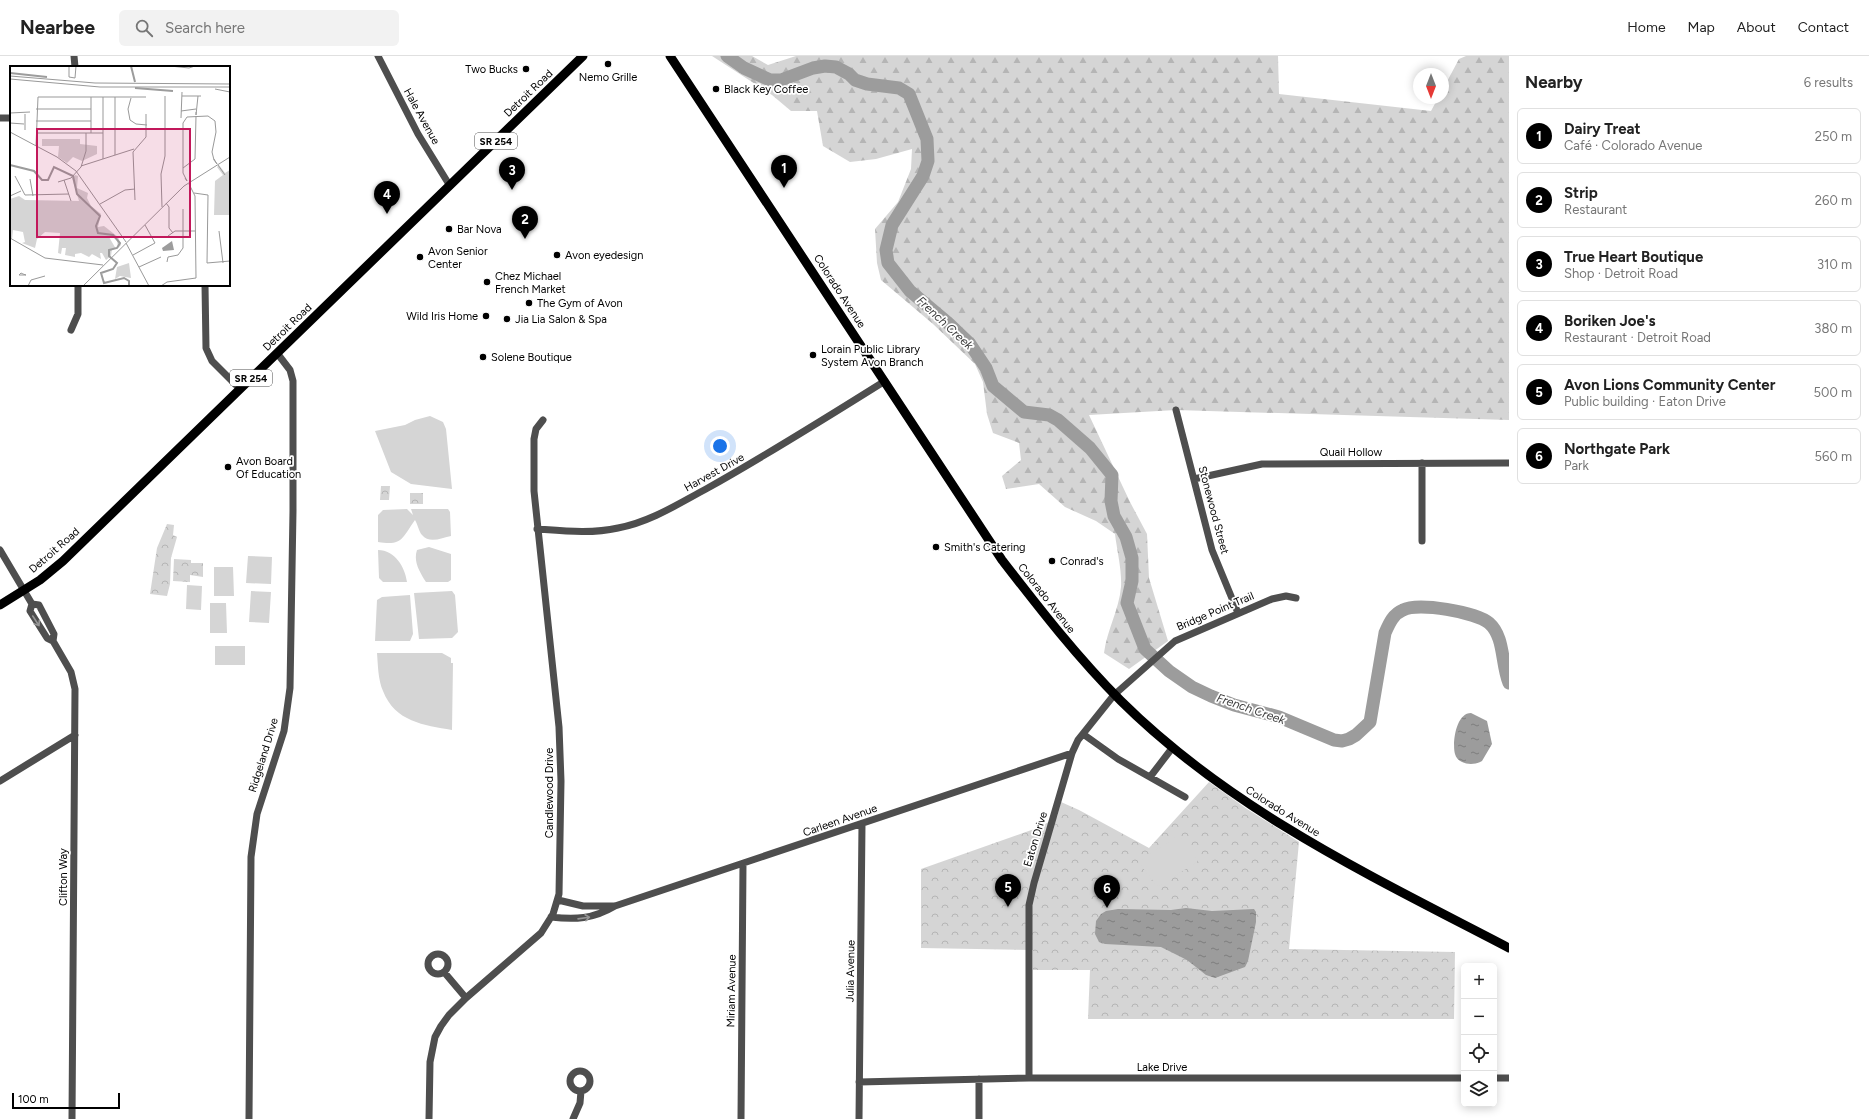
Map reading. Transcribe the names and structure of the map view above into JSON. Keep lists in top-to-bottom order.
{
  "streets": {
    "main road": ["Detroit Road", "SR 254", "Colorado Avenue"],
    "street": [
      "Hale Avenue",
      "Quail Hollow",
      "Harvest Drive",
      "Stonewood Street",
      "Bridge Point Trail",
      "Ridgeland Drive",
      "Candlewood Drive",
      "Carleen Avenue",
      "Eaton Drive",
      "Clifton Way",
      "Julia Avenue",
      "Miriam Avenue",
      "Lake Drive"
    ]
  },
  "crossings": [
    ["Detroit Road", "Hale Avenue"],
    ["Detroit Road", "Ridgeland Drive"],
    ["Detroit Road", "Clifton Way"],
    ["Colorado Avenue", "Harvest Drive"],
    ["Colorado Avenue", "Bridge Point Trail"],
    ["Colorado Avenue", "Eaton Drive"],
    ["Quail Hollow", "Stonewood Street"],
    ["Harvest Drive", "Candlewood Drive"],
    ["Stonewood Street", "Bridge Point Trail"],
    ["Bridge Point Trail", "Eaton Drive"],
    ["Candlewood Drive", "Carleen Avenue"],
    ["Carleen Avenue", "Eaton Drive"],
    ["Carleen Avenue", "Julia Avenue"],
    ["Carleen Avenue", "Miriam Avenue"],
    ["Eaton Drive", "Lake Drive"],
    ["Julia Avenue", "Lake Drive"]
  ],
  "water": ["French Creek"],
  "places": [
    "Nemo Grille",
    "Two Bucks",
    "Black Key Coffee",
    "Bar Nova",
    "Avon eyedesign",
    "Avon Senior Center",
    "Chez Michael French Market",
    "The Gym of Avon",
    "Wild Iris Home",
    "Jia Lia Salon & Spa",
    "Lorain Public Library System Avon Branch",
    "Solene Boutique",
    "Avon Board Of Education",
    "Smith's Catering",
    "Conrad's"
  ],
  "scale_bar": "100 m",
  "north": "bottom",
  "page": {
    "header": "Nearbee",
    "search": "Search here",
    "nav": [
      "Home",
      "Map",
      "About",
      "Contact"
    ],
    "heading": ["Nearby", "6 results"],
    "list": [
      {
        "mark": "1",
        "name": "Dairy Treat",
        "note": "Café · Colorado Avenue",
        "value": "250 m"
      },
      {
        "mark": "2",
        "name": "Strip",
        "note": "Restaurant",
        "value": "260 m"
      },
      {
        "mark": "3",
        "name": "True Heart Boutique",
        "note": "Shop · Detroit Road",
        "value": "310 m"
      },
      {
        "mark": "4",
        "name": "Boriken Joe's",
        "note": "Restaurant · Detroit Road",
        "value": "380 m"
      },
      {
        "mark": "5",
        "name": "Avon Lions Community Center",
        "note": "Public building · Eaton Drive",
        "value": "500 m"
      },
      {
        "mark": "6",
        "name": "Northgate Park",
        "note": "Park",
        "value": "560 m"
      }
    ],
    "pins": [
      "1",
      "3",
      "4",
      "2",
      "5",
      "6"
    ],
    "map_buttons": ["+", "−"],
    "scale": "100 m"
  }
}
